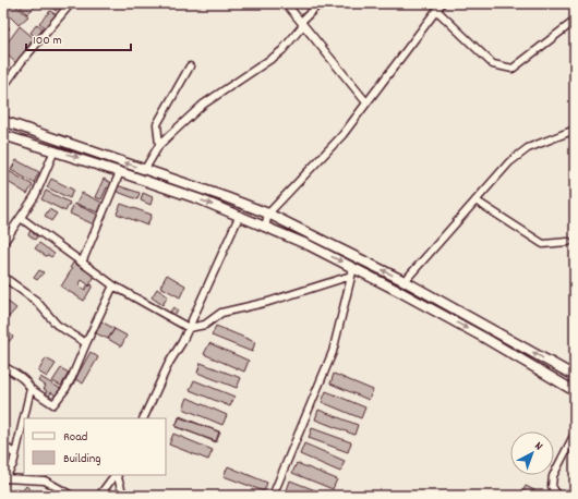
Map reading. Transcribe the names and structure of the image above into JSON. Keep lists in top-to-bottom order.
{
  "legend": ["Road", "Building"],
  "scale_bar": "100 m",
  "north": "top right"
}
